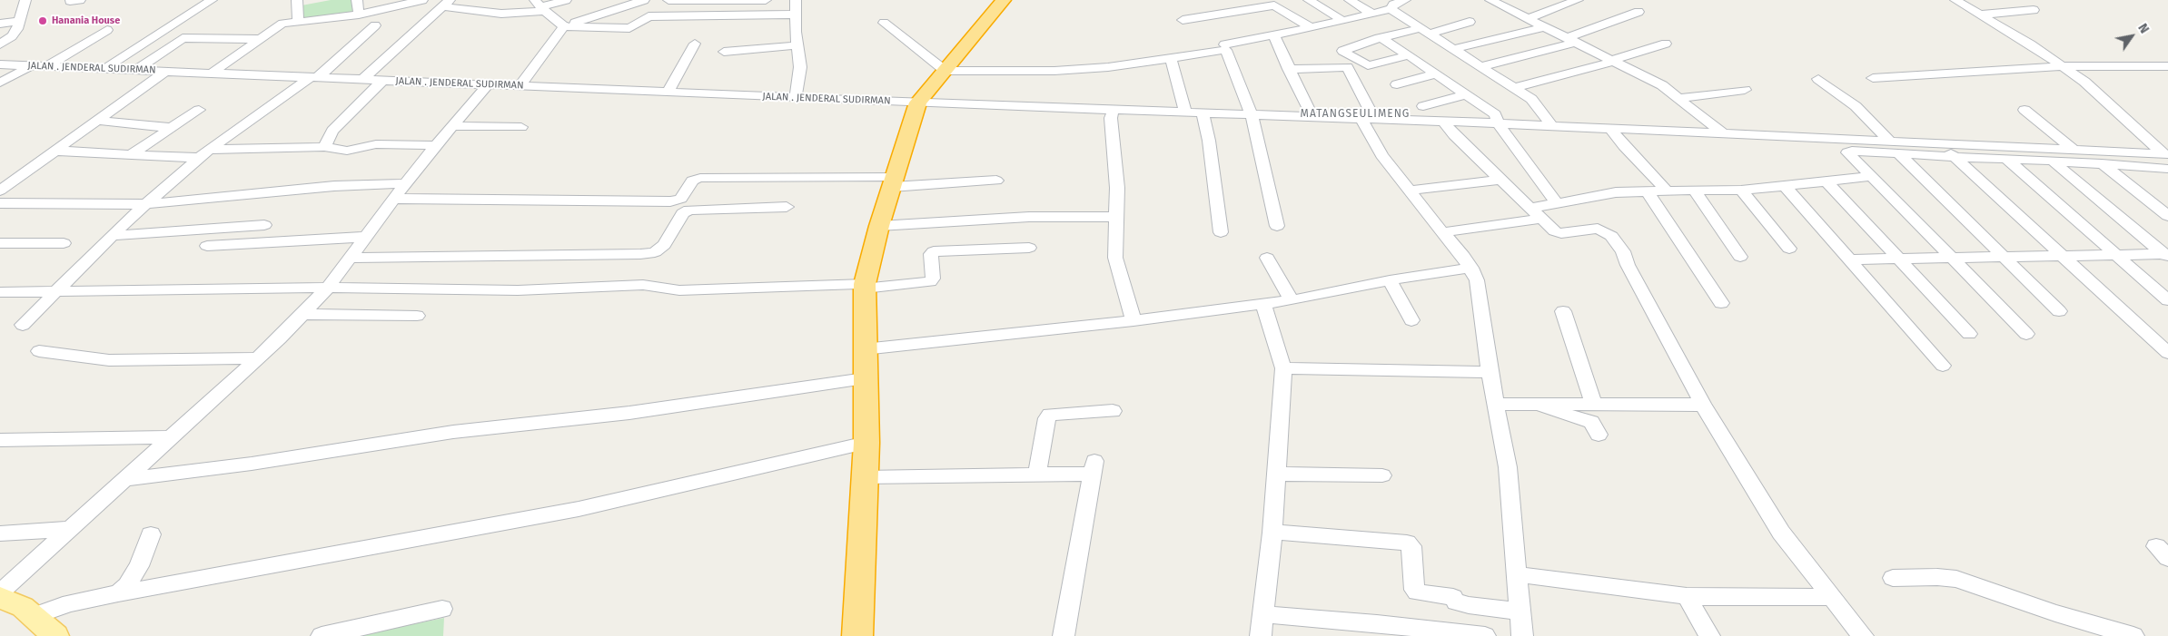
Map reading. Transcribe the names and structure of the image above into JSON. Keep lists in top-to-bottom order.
{
  "streets": {
    "street": ["JALAN . JENDERAL SUDIRMAN"]
  },
  "districts": ["MATANGSEULIMENG"],
  "places": ["Hanania House"],
  "north": "top right"
}
